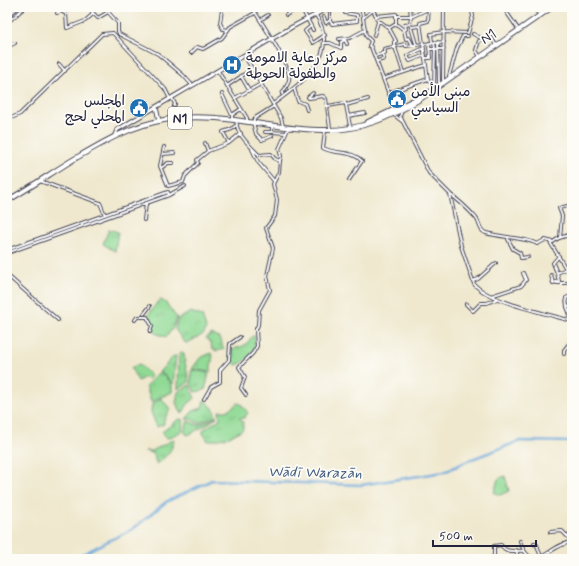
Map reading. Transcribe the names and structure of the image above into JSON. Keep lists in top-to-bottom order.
{
  "streets": {
    "highway": ["N1"]
  },
  "water": ["Wādī Warazān"],
  "places": {
    "hospital": ["مركز رعاية الامومة والطفولة الحوطة"],
    "public building": ["مبنى الأمن السياسي", "المجلس المحلي لحج"]
  },
  "scale_bar": "500 m"
}
